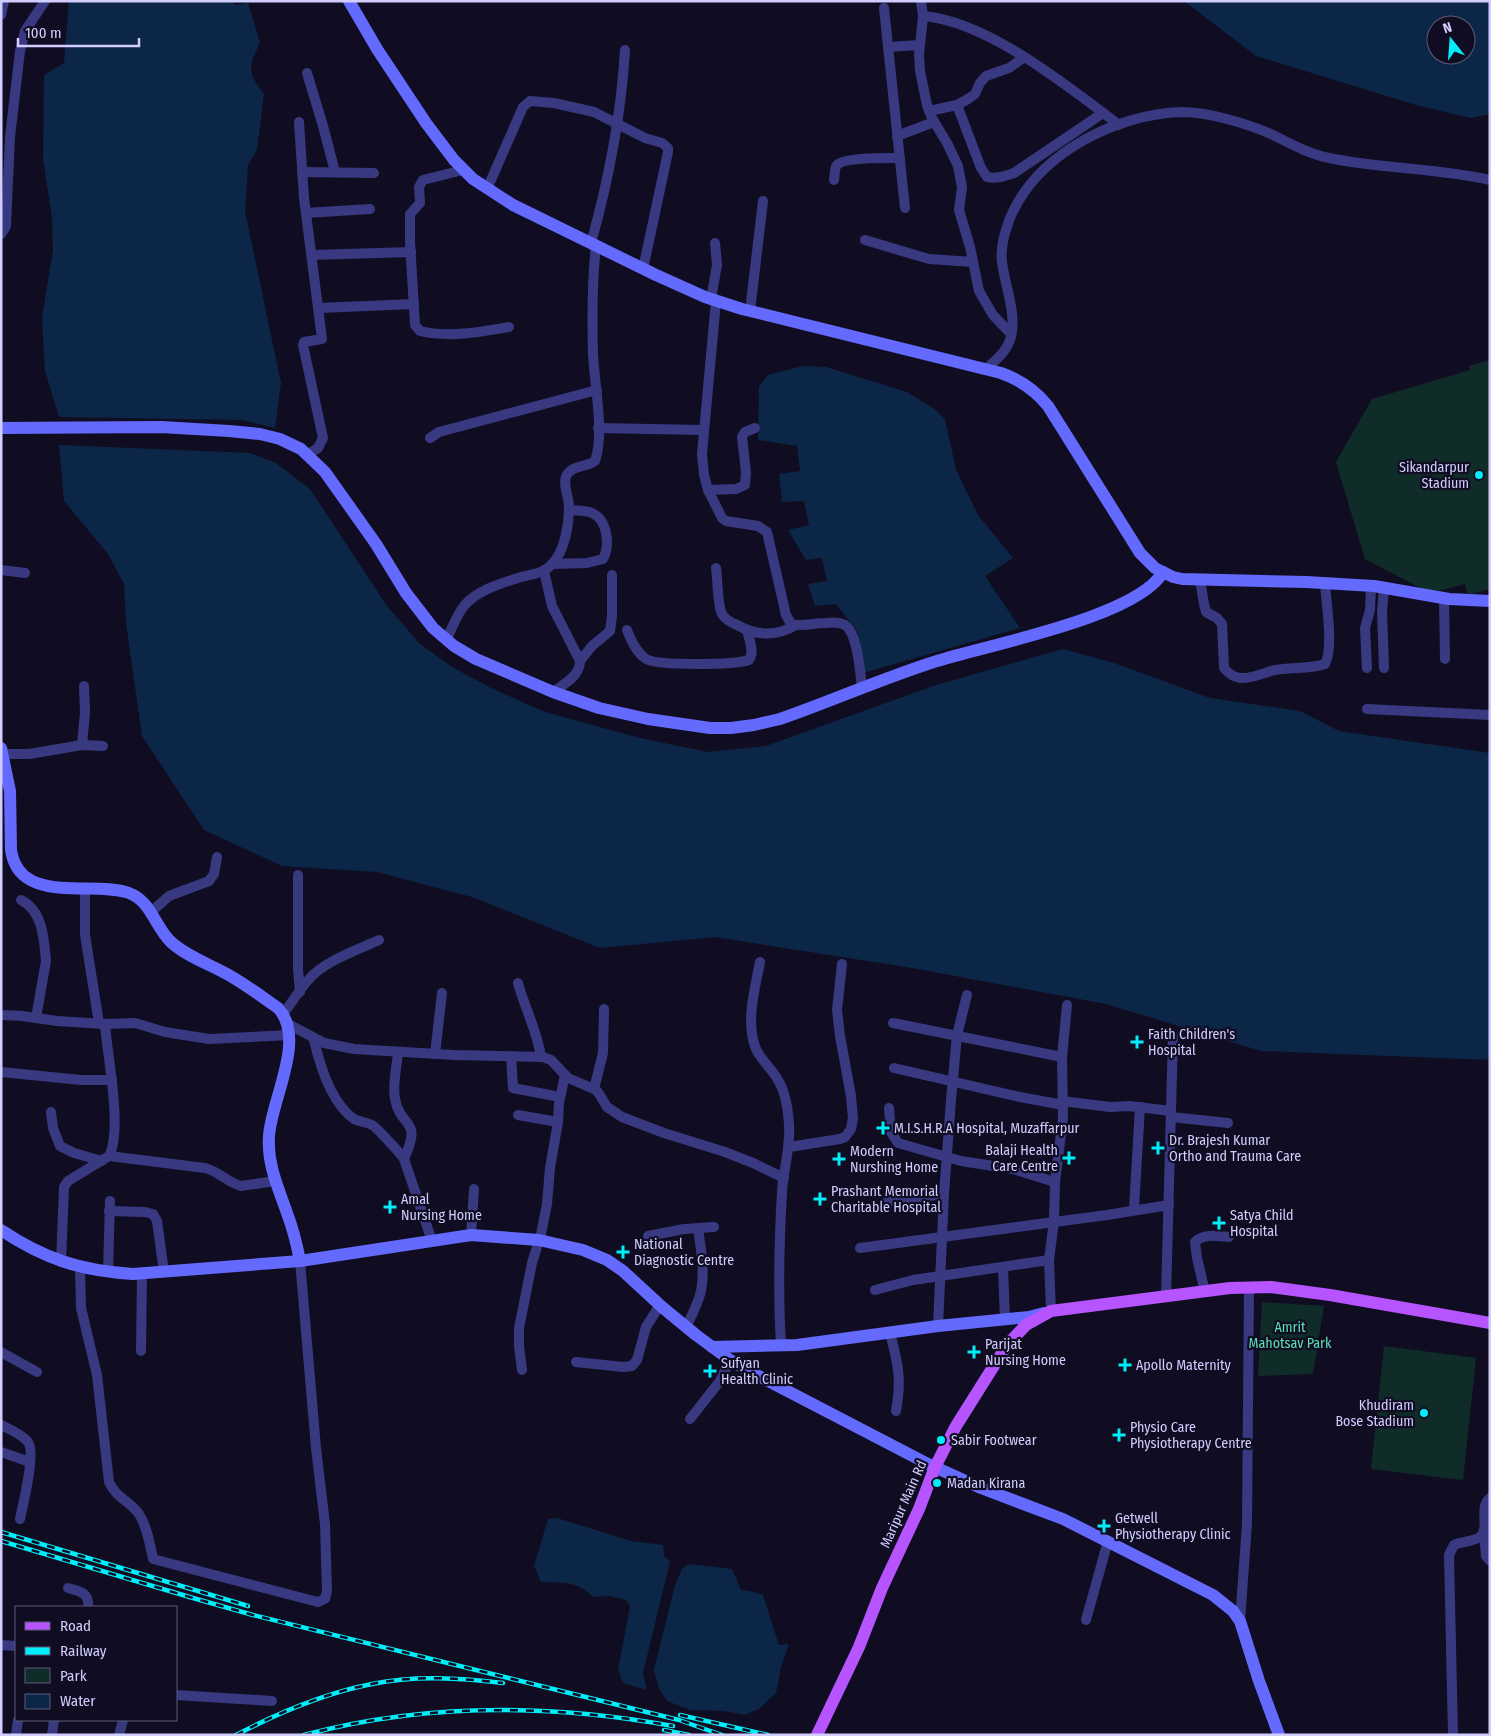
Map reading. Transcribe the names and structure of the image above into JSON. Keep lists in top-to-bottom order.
{
  "streets": {
    "main road": ["Maripur Main Rd"]
  },
  "parks": ["Amrit Mahotsav Park"],
  "places": {
    "other": [
      "Sikandarpur Stadium",
      "Khudiram Bose Stadium",
      "Sabir Footwear",
      "Madan Kirana"
    ],
    "health": [
      "Faith Children's Hospital",
      "M.I.S.H.R.A Hospital, Muzaffarpur",
      "Dr. Brajesh Kumar Ortho and Trauma Care",
      "Balaji Health Care Centre",
      "Modern Nurshing Home",
      "Prashant Memorial Charitable Hospital",
      "Amal Nursing Home",
      "Satya Child Hospital",
      "National Diagnostic Centre",
      "Parijat Nursing Home",
      "Apollo Maternity",
      "Sufyan Health Clinic",
      "Physio Care Physiotherapy Centre",
      "Getwell Physiotherapy Clinic"
    ]
  },
  "legend": [
    "Road",
    "Railway",
    "Park",
    "Water"
  ],
  "scale_bar": "100 m",
  "north": "top"
}
